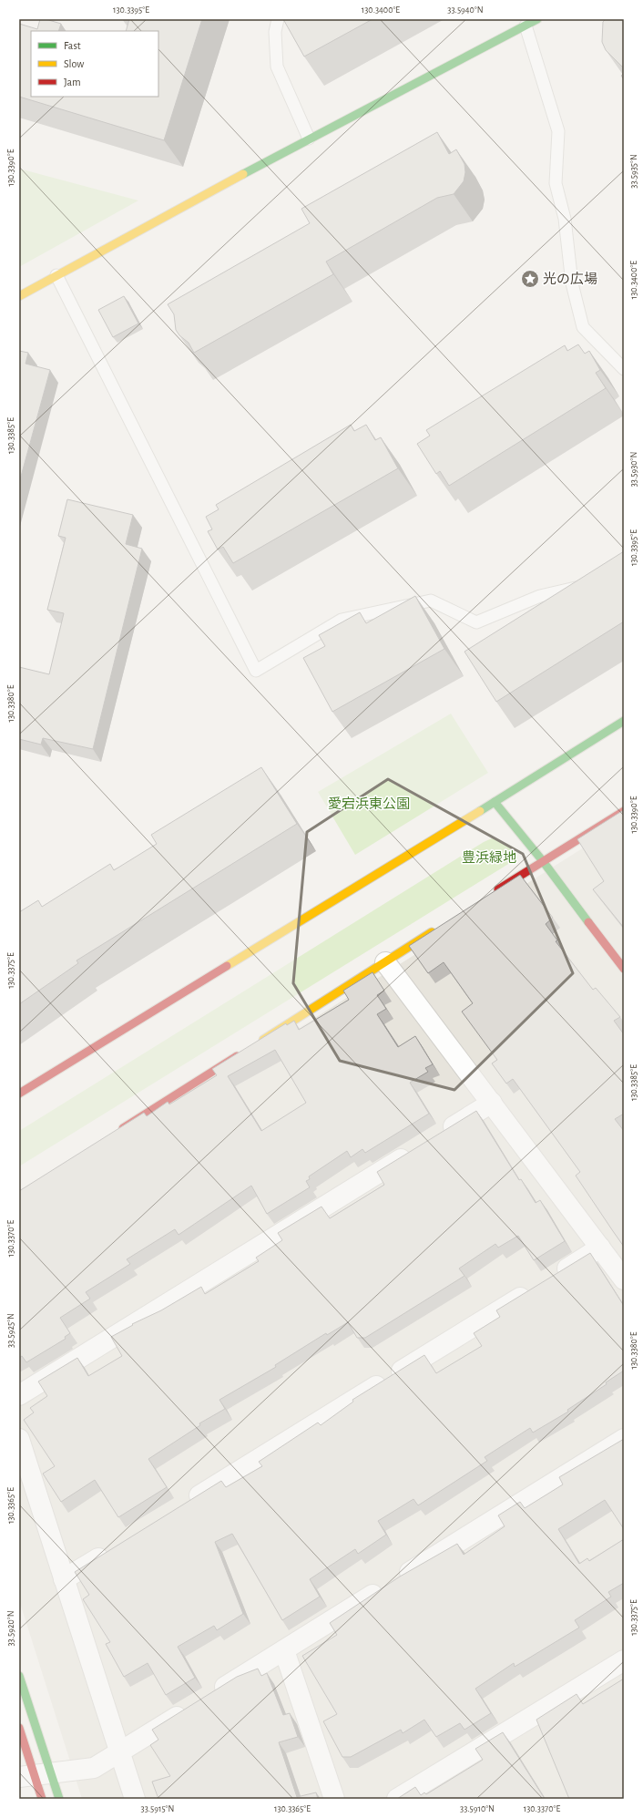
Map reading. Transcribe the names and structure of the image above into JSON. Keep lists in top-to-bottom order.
{
  "parks": ["愛宕浜東公園", "豊浜緑地"],
  "places": {
    "place": ["光の広場"]
  },
  "legend": ["Fast", "Slow", "Jam"],
  "coordinates": [
    "130.3395°E",
    "130.3400°E",
    "33.5940°N",
    "130.3390°E",
    "33.5935°N",
    "130.3385°E",
    "33.5930°N",
    "130.3380°E",
    "130.3375°E",
    "130.3370°E",
    "33.5925°N",
    "130.3365°E",
    "33.5920°N",
    "33.5915°N",
    "33.5910°N"
  ]
}
